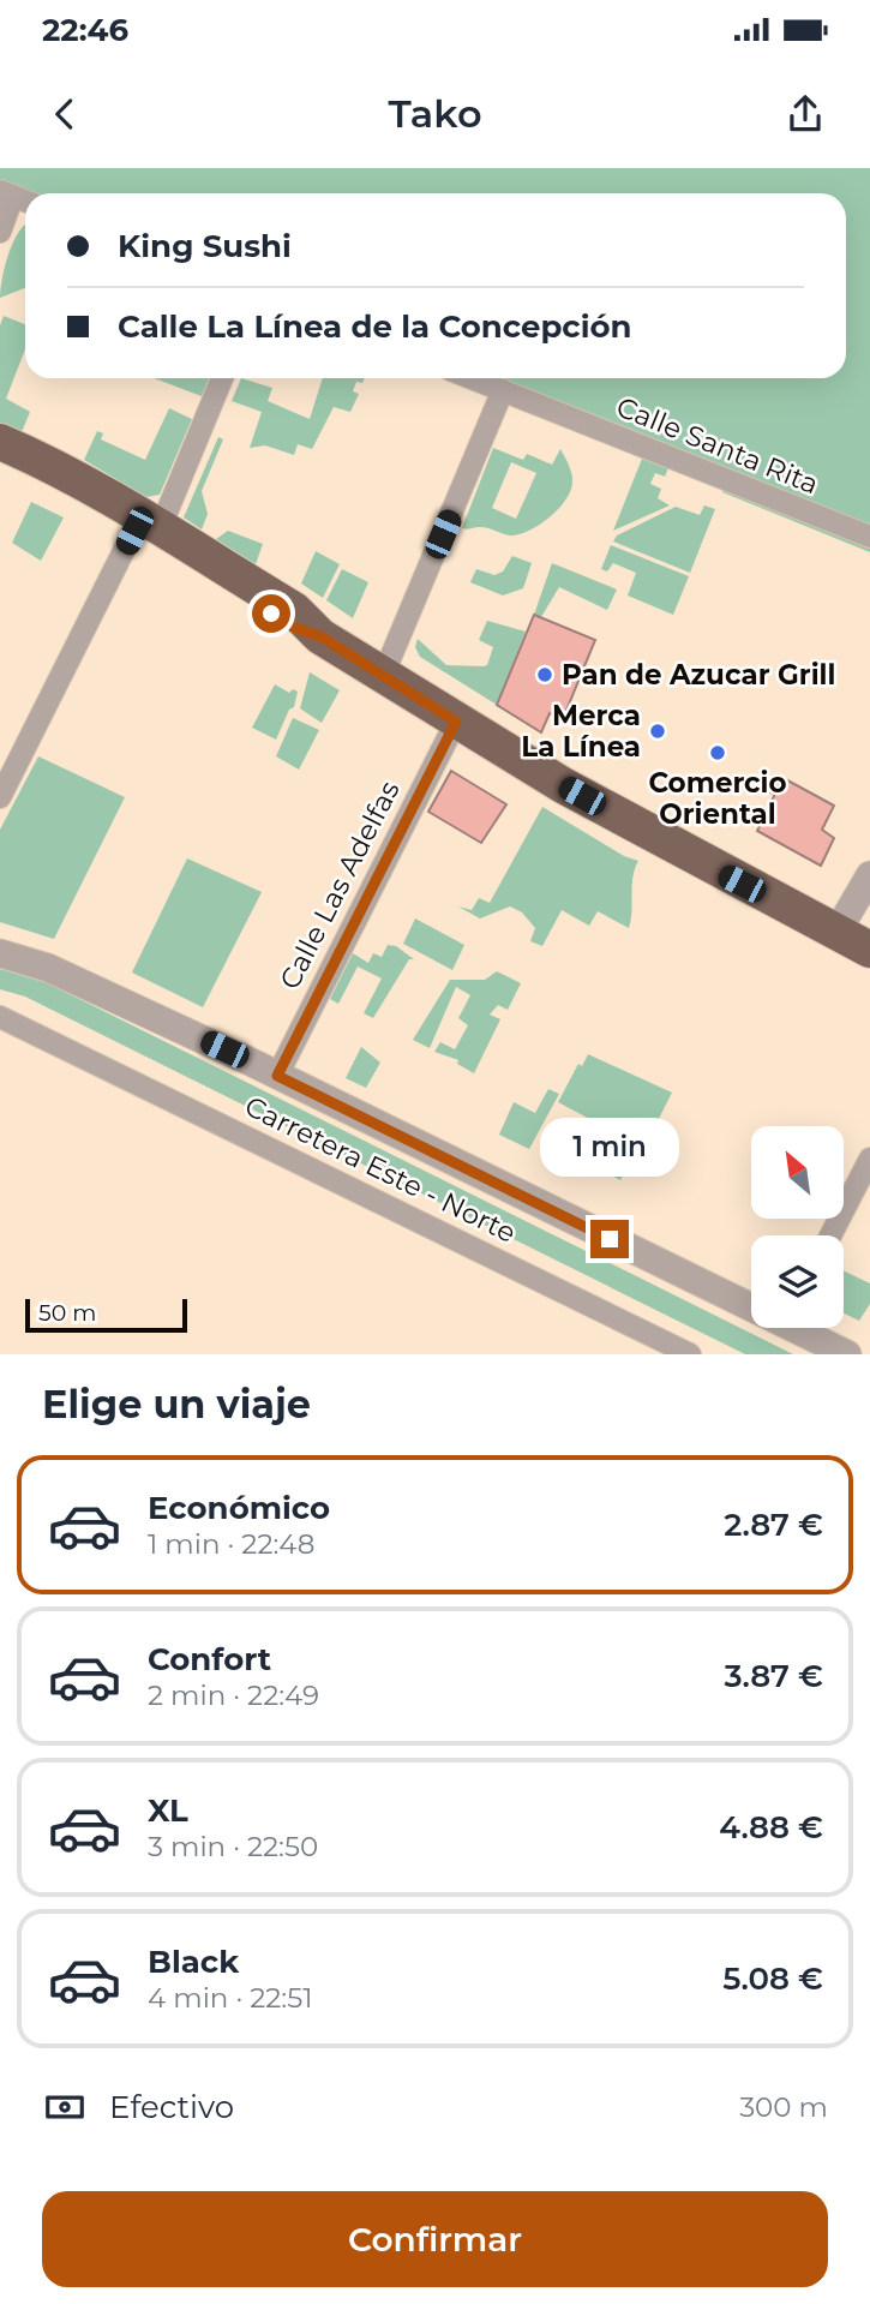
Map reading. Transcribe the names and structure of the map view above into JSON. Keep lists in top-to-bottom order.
{
  "streets": {
    "street": ["Calle Santa Rita", "Calle Las Adelfas", "Carretera Este - Norte"]
  },
  "places": ["Pan de Azucar Grill", "Merca La Línea", "Comercio Oriental"],
  "scale_bar": "50 m",
  "north": "top left",
  "page": {
    "status": "22:46",
    "header": "Tako",
    "banner": ["King Sushi", "Calle La Línea de la Concepción"],
    "bubble": "1 min",
    "scale": "50 m",
    "heading": "Elige un viaje",
    "list": [
      {
        "name": "Económico",
        "note": "1 min · 22:48",
        "value": "2.87 €"
      },
      {
        "name": "Confort",
        "note": "2 min · 22:49",
        "value": "3.87 €"
      },
      {
        "name": "XL",
        "note": "3 min · 22:50",
        "value": "4.88 €"
      },
      {
        "name": "Black",
        "note": "4 min · 22:51",
        "value": "5.08 €"
      }
    ],
    "pay": ["Efectivo", "300 m"],
    "buttons": "Confirmar"
  }
}
